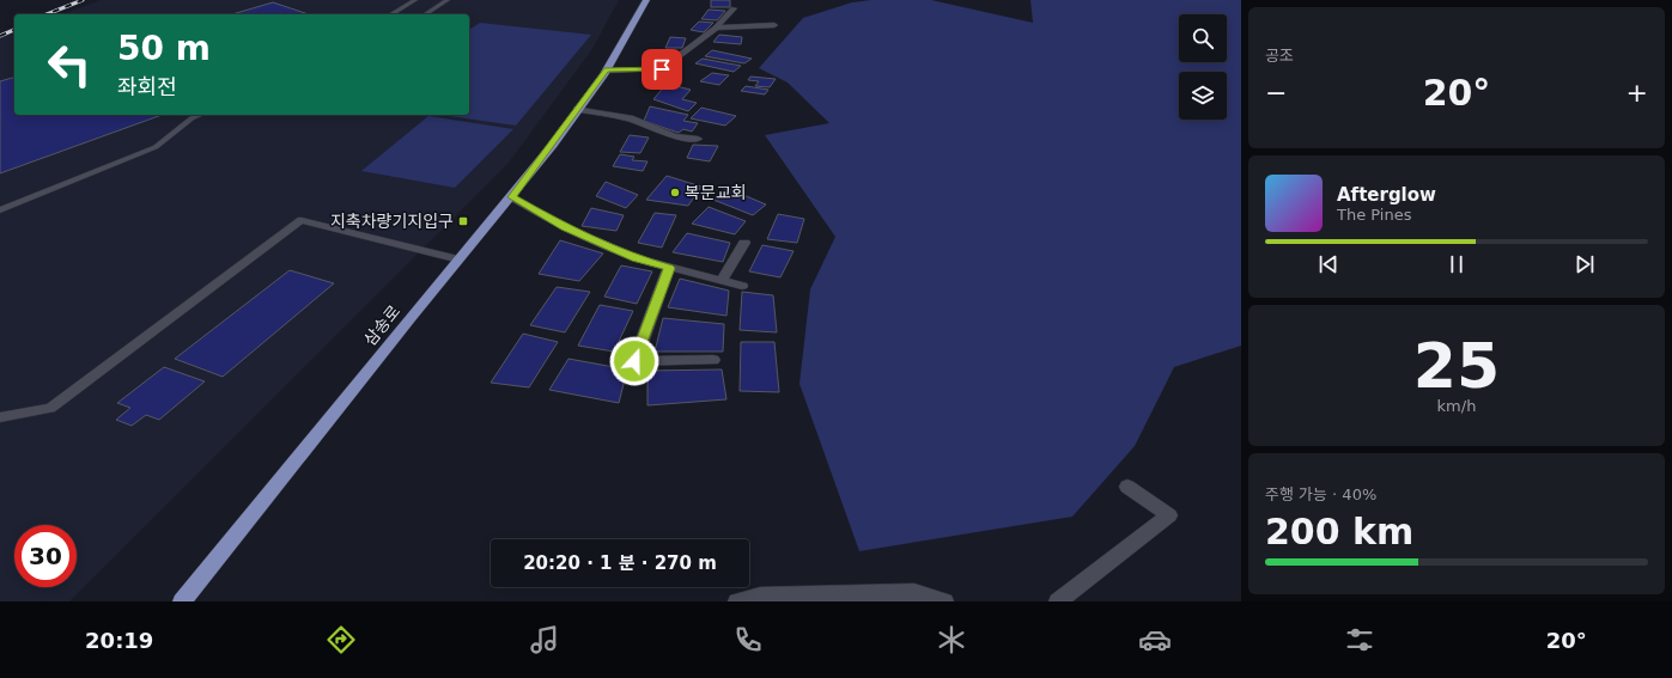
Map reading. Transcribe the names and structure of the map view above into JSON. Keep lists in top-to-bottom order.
{
  "streets": {
    "main road": ["삼송로"]
  },
  "places": {
    "other": ["복문교회"],
    "transit": ["지축차량기지입구"]
  },
  "page": {
    "tile": [
      "공조",
      ["25", "km/h"],
      ["주행 가능 · 40%", "200 km"]
    ],
    "turn": ["50 m", "좌회전"],
    "heat": ["−", "20°", "+"],
    "song": ["Afterglow", "The Pines"],
    "limit": "30",
    "trip": "20:20 · 1 분 · 270 m",
    "tabs": ["20:19", "20°"]
  }
}
